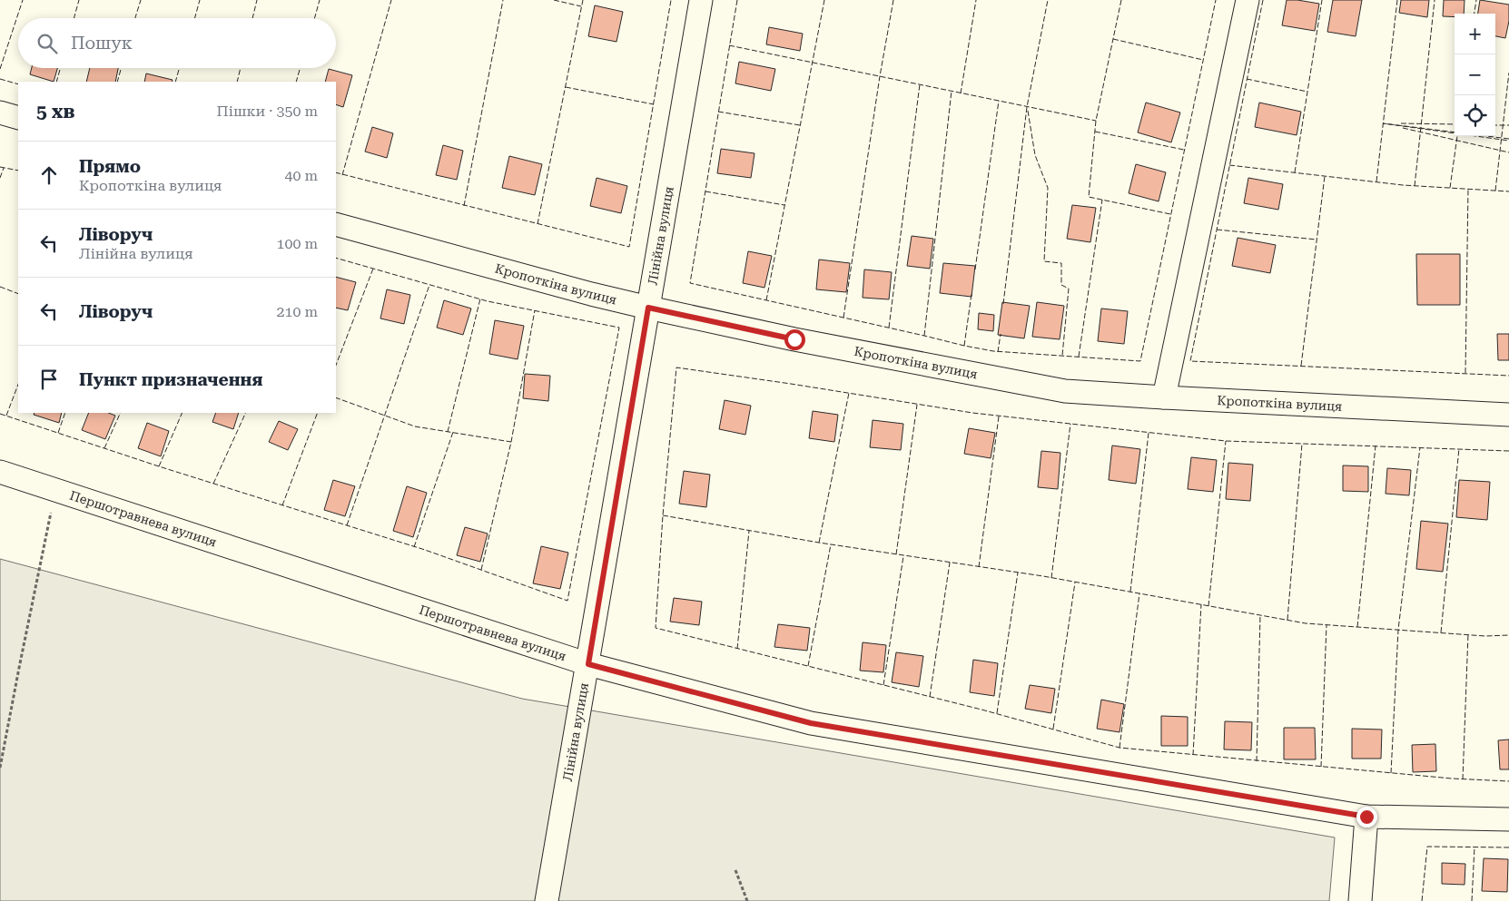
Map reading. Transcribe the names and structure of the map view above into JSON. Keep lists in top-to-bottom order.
{
  "streets": {
    "street": ["Лінійна вулиця", "Кропоткіна вулиця", "Першотравнева вулиця"]
  },
  "crossings": [
    ["Лінійна вулиця", "Кропоткіна вулиця"],
    ["Лінійна вулиця", "Першотравнева вулиця"]
  ],
  "page": {
    "map_buttons": ["+", "−"],
    "search": "Пошук",
    "heading": ["5 хв", "Пішки · 350 m"],
    "list": [
      ["Прямо", "Кропоткіна вулиця", "40 m"],
      ["Ліворуч", "Лінійна вулиця", "100 m"],
      ["Ліворуч", "210 m"],
      "Пункт призначення"
    ]
  }
}
